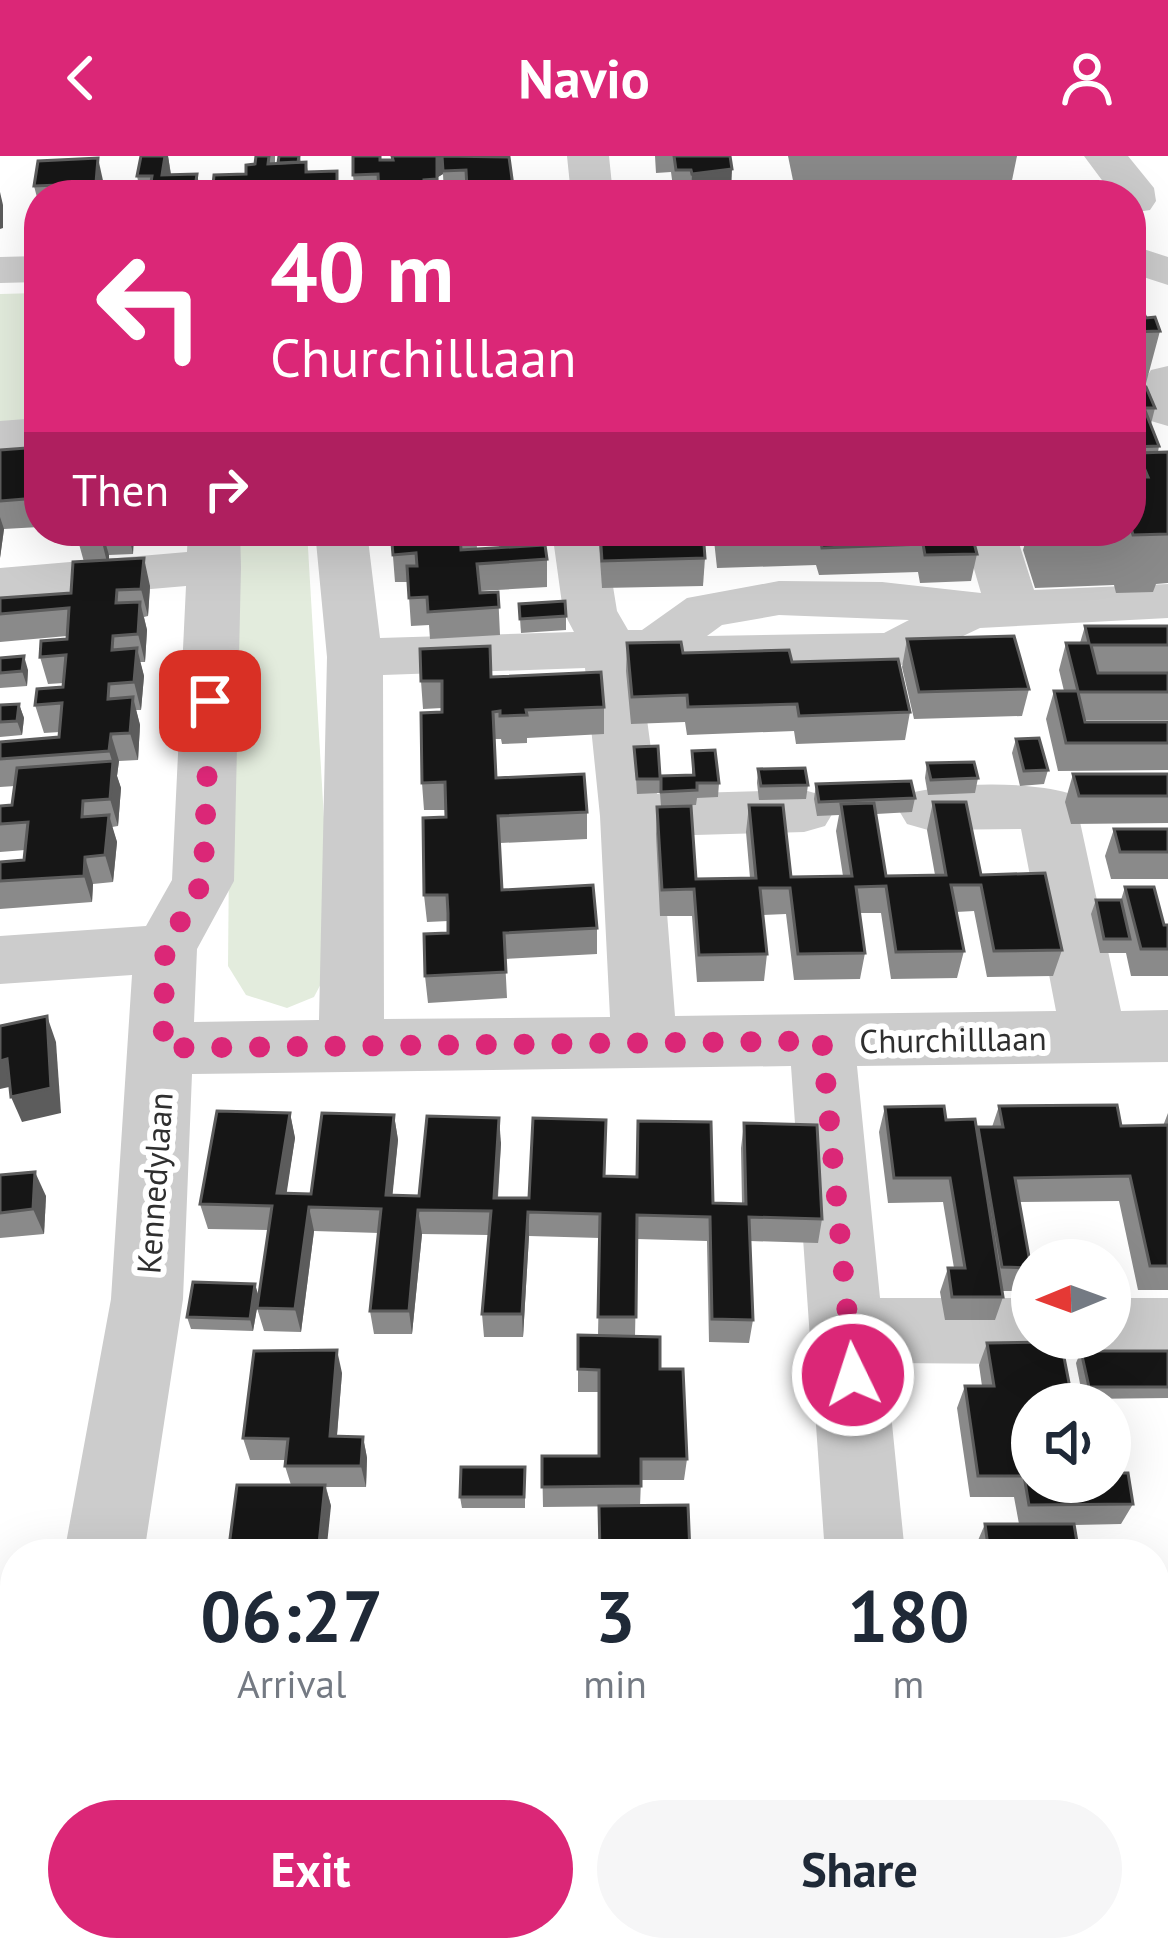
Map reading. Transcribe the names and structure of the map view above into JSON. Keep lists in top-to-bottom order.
{
  "streets": {
    "street": ["Churchilllaan", "Kennedylaan"]
  },
  "crossings": [
    ["Churchilllaan", "Kennedylaan"]
  ],
  "north": "left",
  "page": {
    "header": "Navio",
    "turn": ["40 m", "Churchilllaan"],
    "then": "Then",
    "eta": [
      "06:27",
      "Arrival",
      "3",
      "min",
      "180",
      "m"
    ],
    "buttons": ["Exit", "Share"]
  }
}
